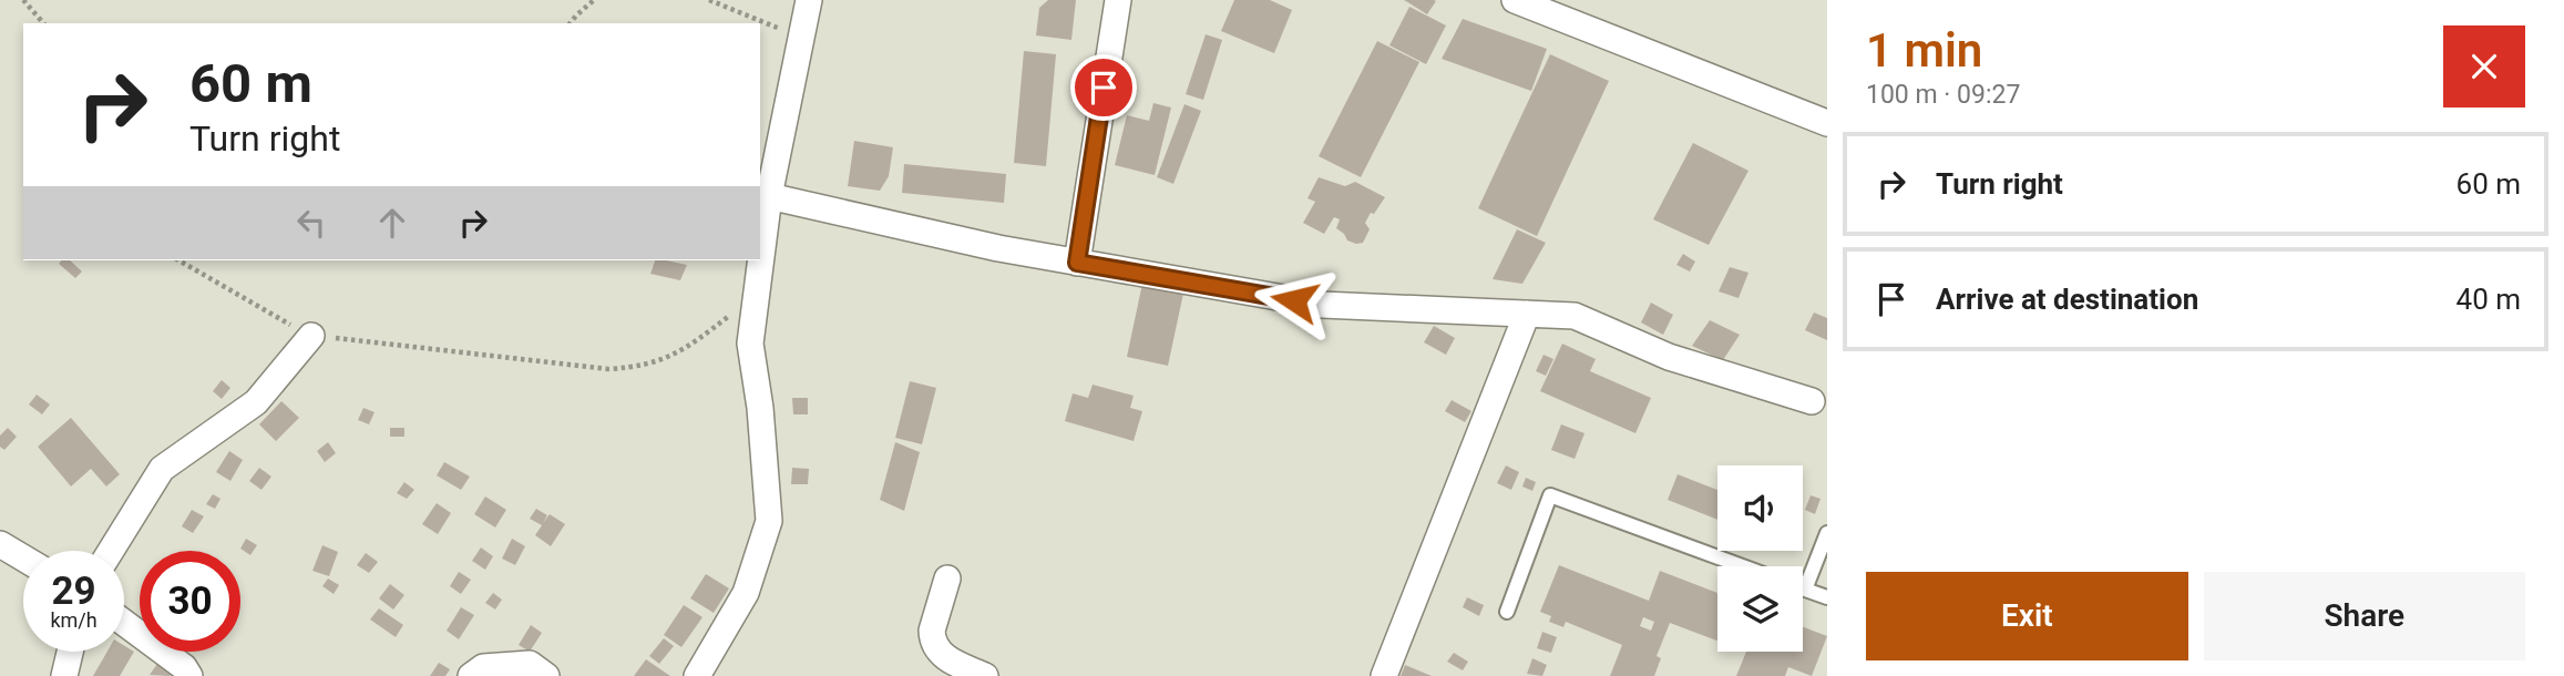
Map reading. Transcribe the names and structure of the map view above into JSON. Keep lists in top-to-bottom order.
{
  "page": {
    "heading": ["1 min", "100 m · 09:27"],
    "turn": ["60 m", "Turn right"],
    "list": [
      {
        "name": "Turn right",
        "value": "60 m"
      },
      {
        "name": "Arrive at destination",
        "value": "40 m"
      }
    ],
    "speed": "29 km/h",
    "limit": "30",
    "buttons": ["Exit", "Share"]
  }
}
